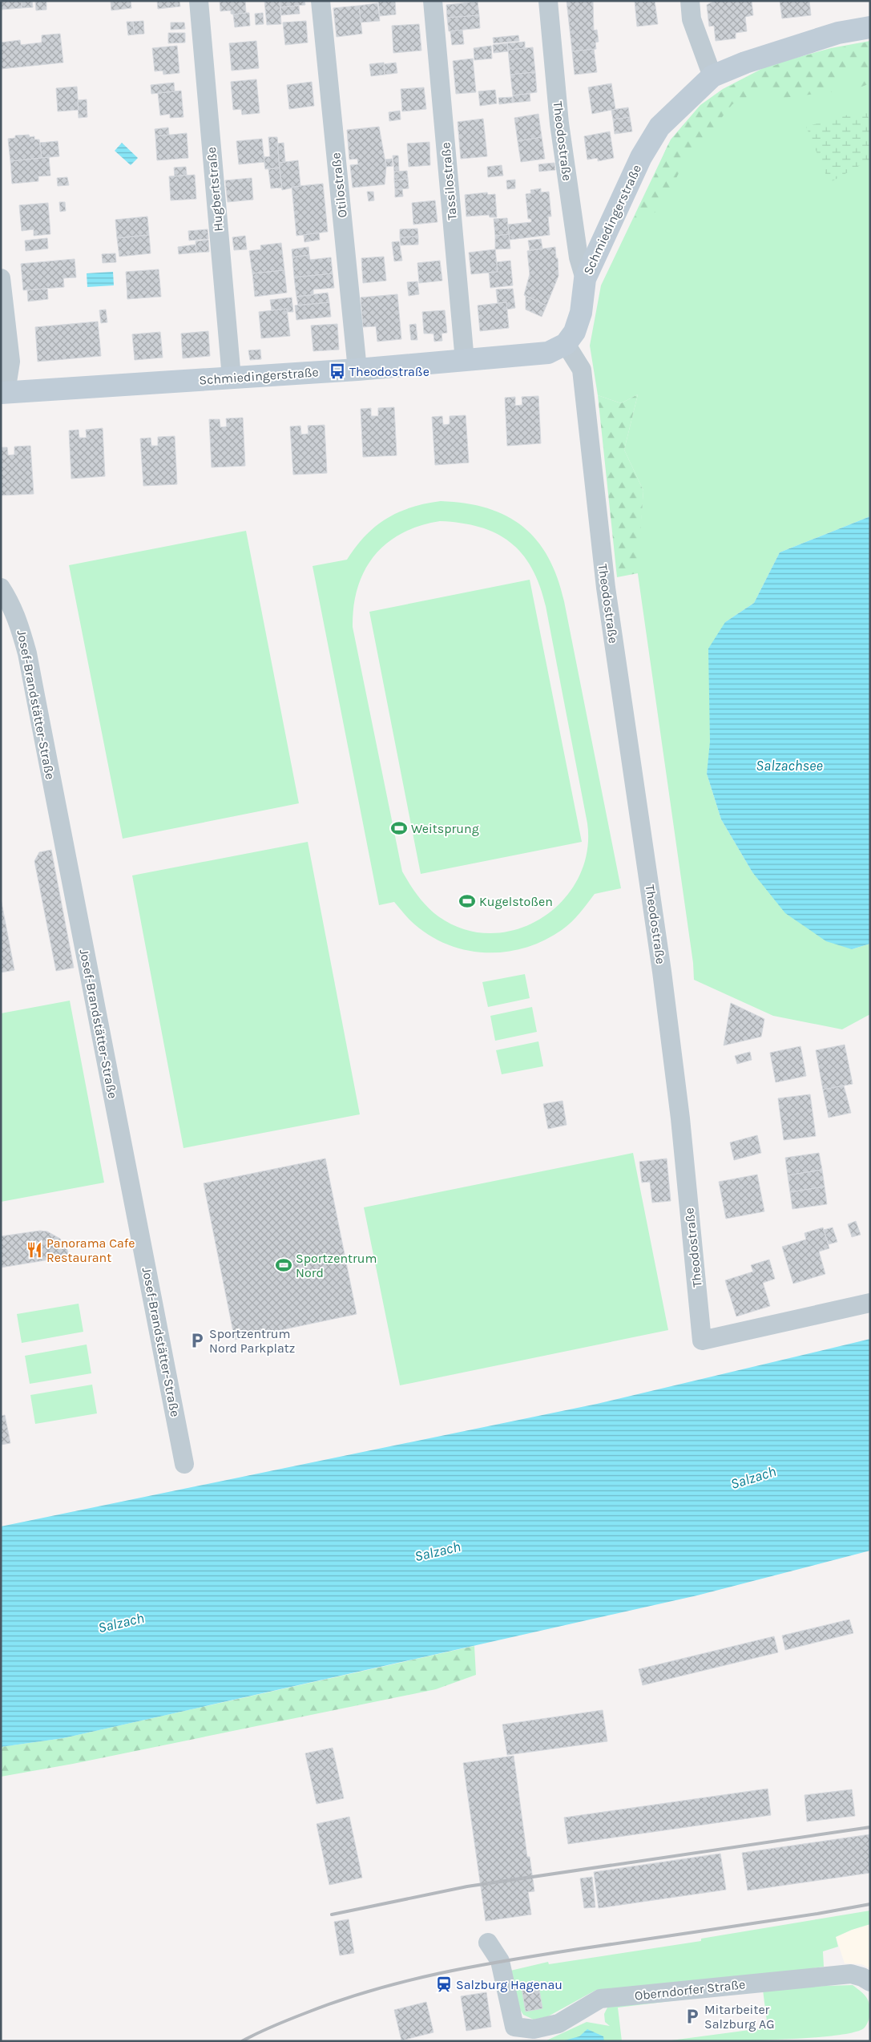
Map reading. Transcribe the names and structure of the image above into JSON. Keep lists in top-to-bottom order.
{
  "streets": {
    "street": [
      "Theodostraße",
      "Tassilostraße",
      "Otilostraße",
      "Hugbertstraße",
      "Schmiedingerstraße",
      "Josef-Brandstätter-Straße",
      "Oberndorfer Straße"
    ]
  },
  "crossings": [
    ["Theodostraße", "Schmiedingerstraße"],
    ["Tassilostraße", "Schmiedingerstraße"],
    ["Otilostraße", "Schmiedingerstraße"],
    ["Hugbertstraße", "Schmiedingerstraße"]
  ],
  "water": ["Salzachsee", "Salzach"],
  "places": {
    "bus stop": ["Theodostraße"],
    "sports": ["Weitsprung", "Kugelstoßen", "Sportzentrum Nord"],
    "restaurant": ["Panorama Cafe Restaurant"],
    "parking": ["Sportzentrum Nord Parkplatz", "Mitarbeiter Salzburg AG"],
    "station": ["Salzburg Hagenau"]
  }
}
